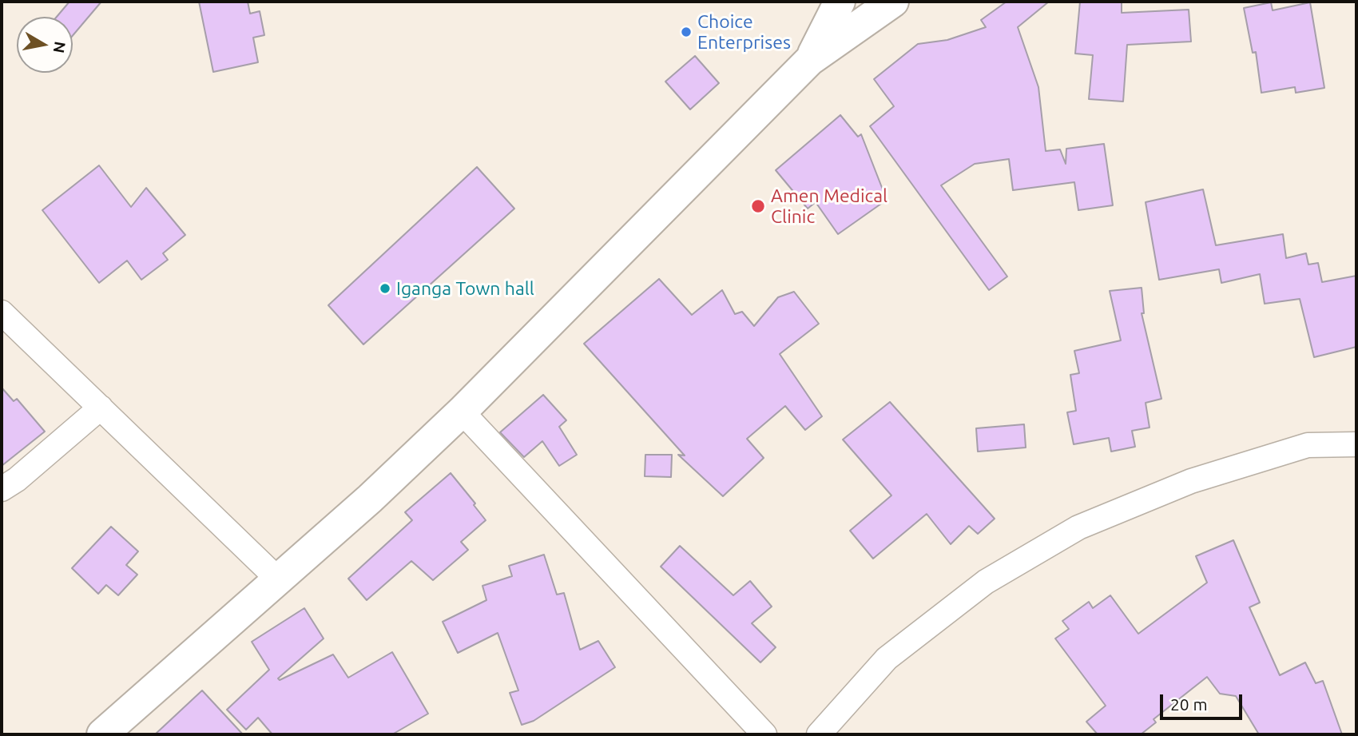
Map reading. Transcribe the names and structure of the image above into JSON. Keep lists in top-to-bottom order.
{
  "places": ["Choice Enterprises", "Amen Medical Clinic", "Iganga Town hall"],
  "scale_bar": "20 m",
  "north": "right"
}
